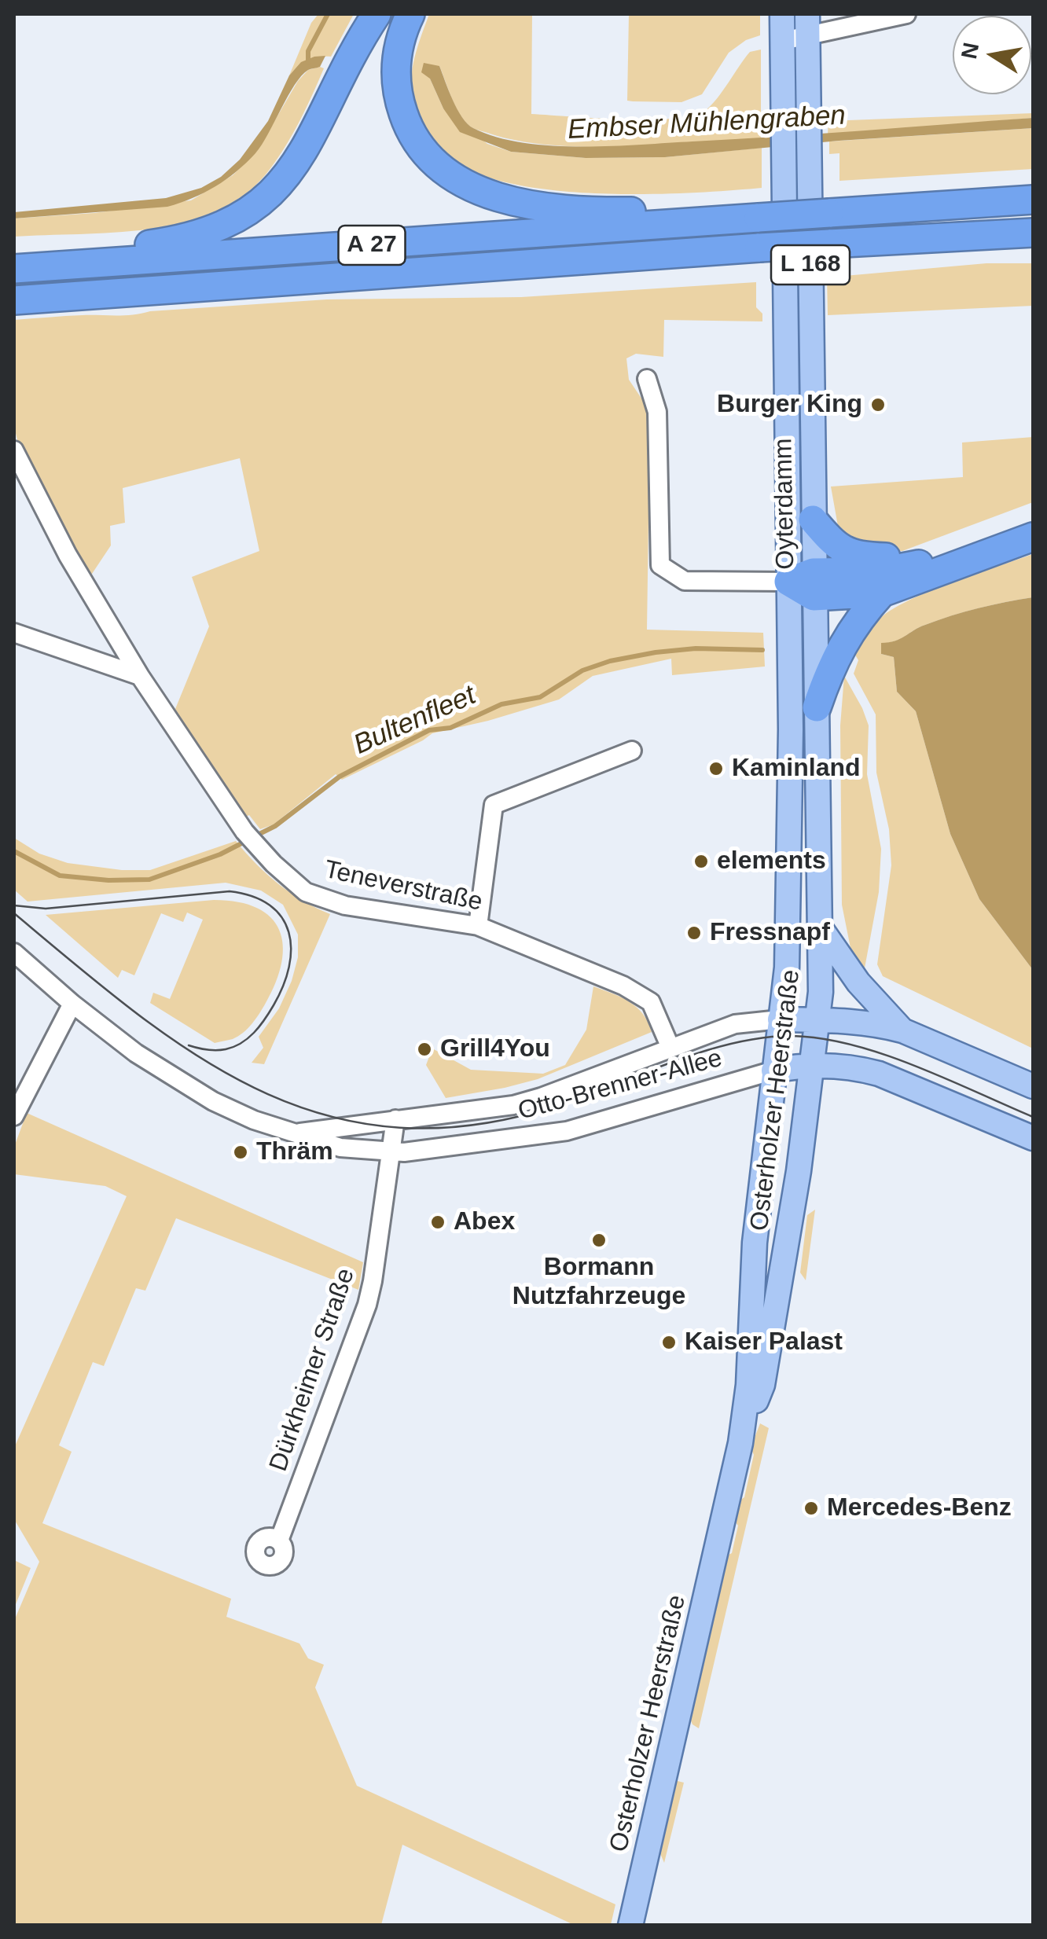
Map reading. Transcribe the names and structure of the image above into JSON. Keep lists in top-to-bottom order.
{
  "streets": {
    "highway": ["A 27"],
    "main road": ["L 168", "Oyterdamm", "Osterholzer Heerstraße"],
    "street": ["Teneverstraße", "Otto-Brenner-Allee", "Dürkheimer Straße"]
  },
  "crossings": [
    ["Oyterdamm", "Osterholzer Heerstraße"],
    ["Teneverstraße", "Otto-Brenner-Allee"],
    ["Otto-Brenner-Allee", "Osterholzer Heerstraße"],
    ["Otto-Brenner-Allee", "Dürkheimer Straße"]
  ],
  "water": ["Embser Mühlengraben", "Bultenfleet"],
  "places": [
    "Burger King",
    "Kaminland",
    "elements",
    "Fressnapf",
    "Grill4You",
    "Thräm",
    "Abex",
    "Bormann Nutzfahrzeuge",
    "Kaiser Palast",
    "Mercedes-Benz"
  ],
  "north": "left"
}
